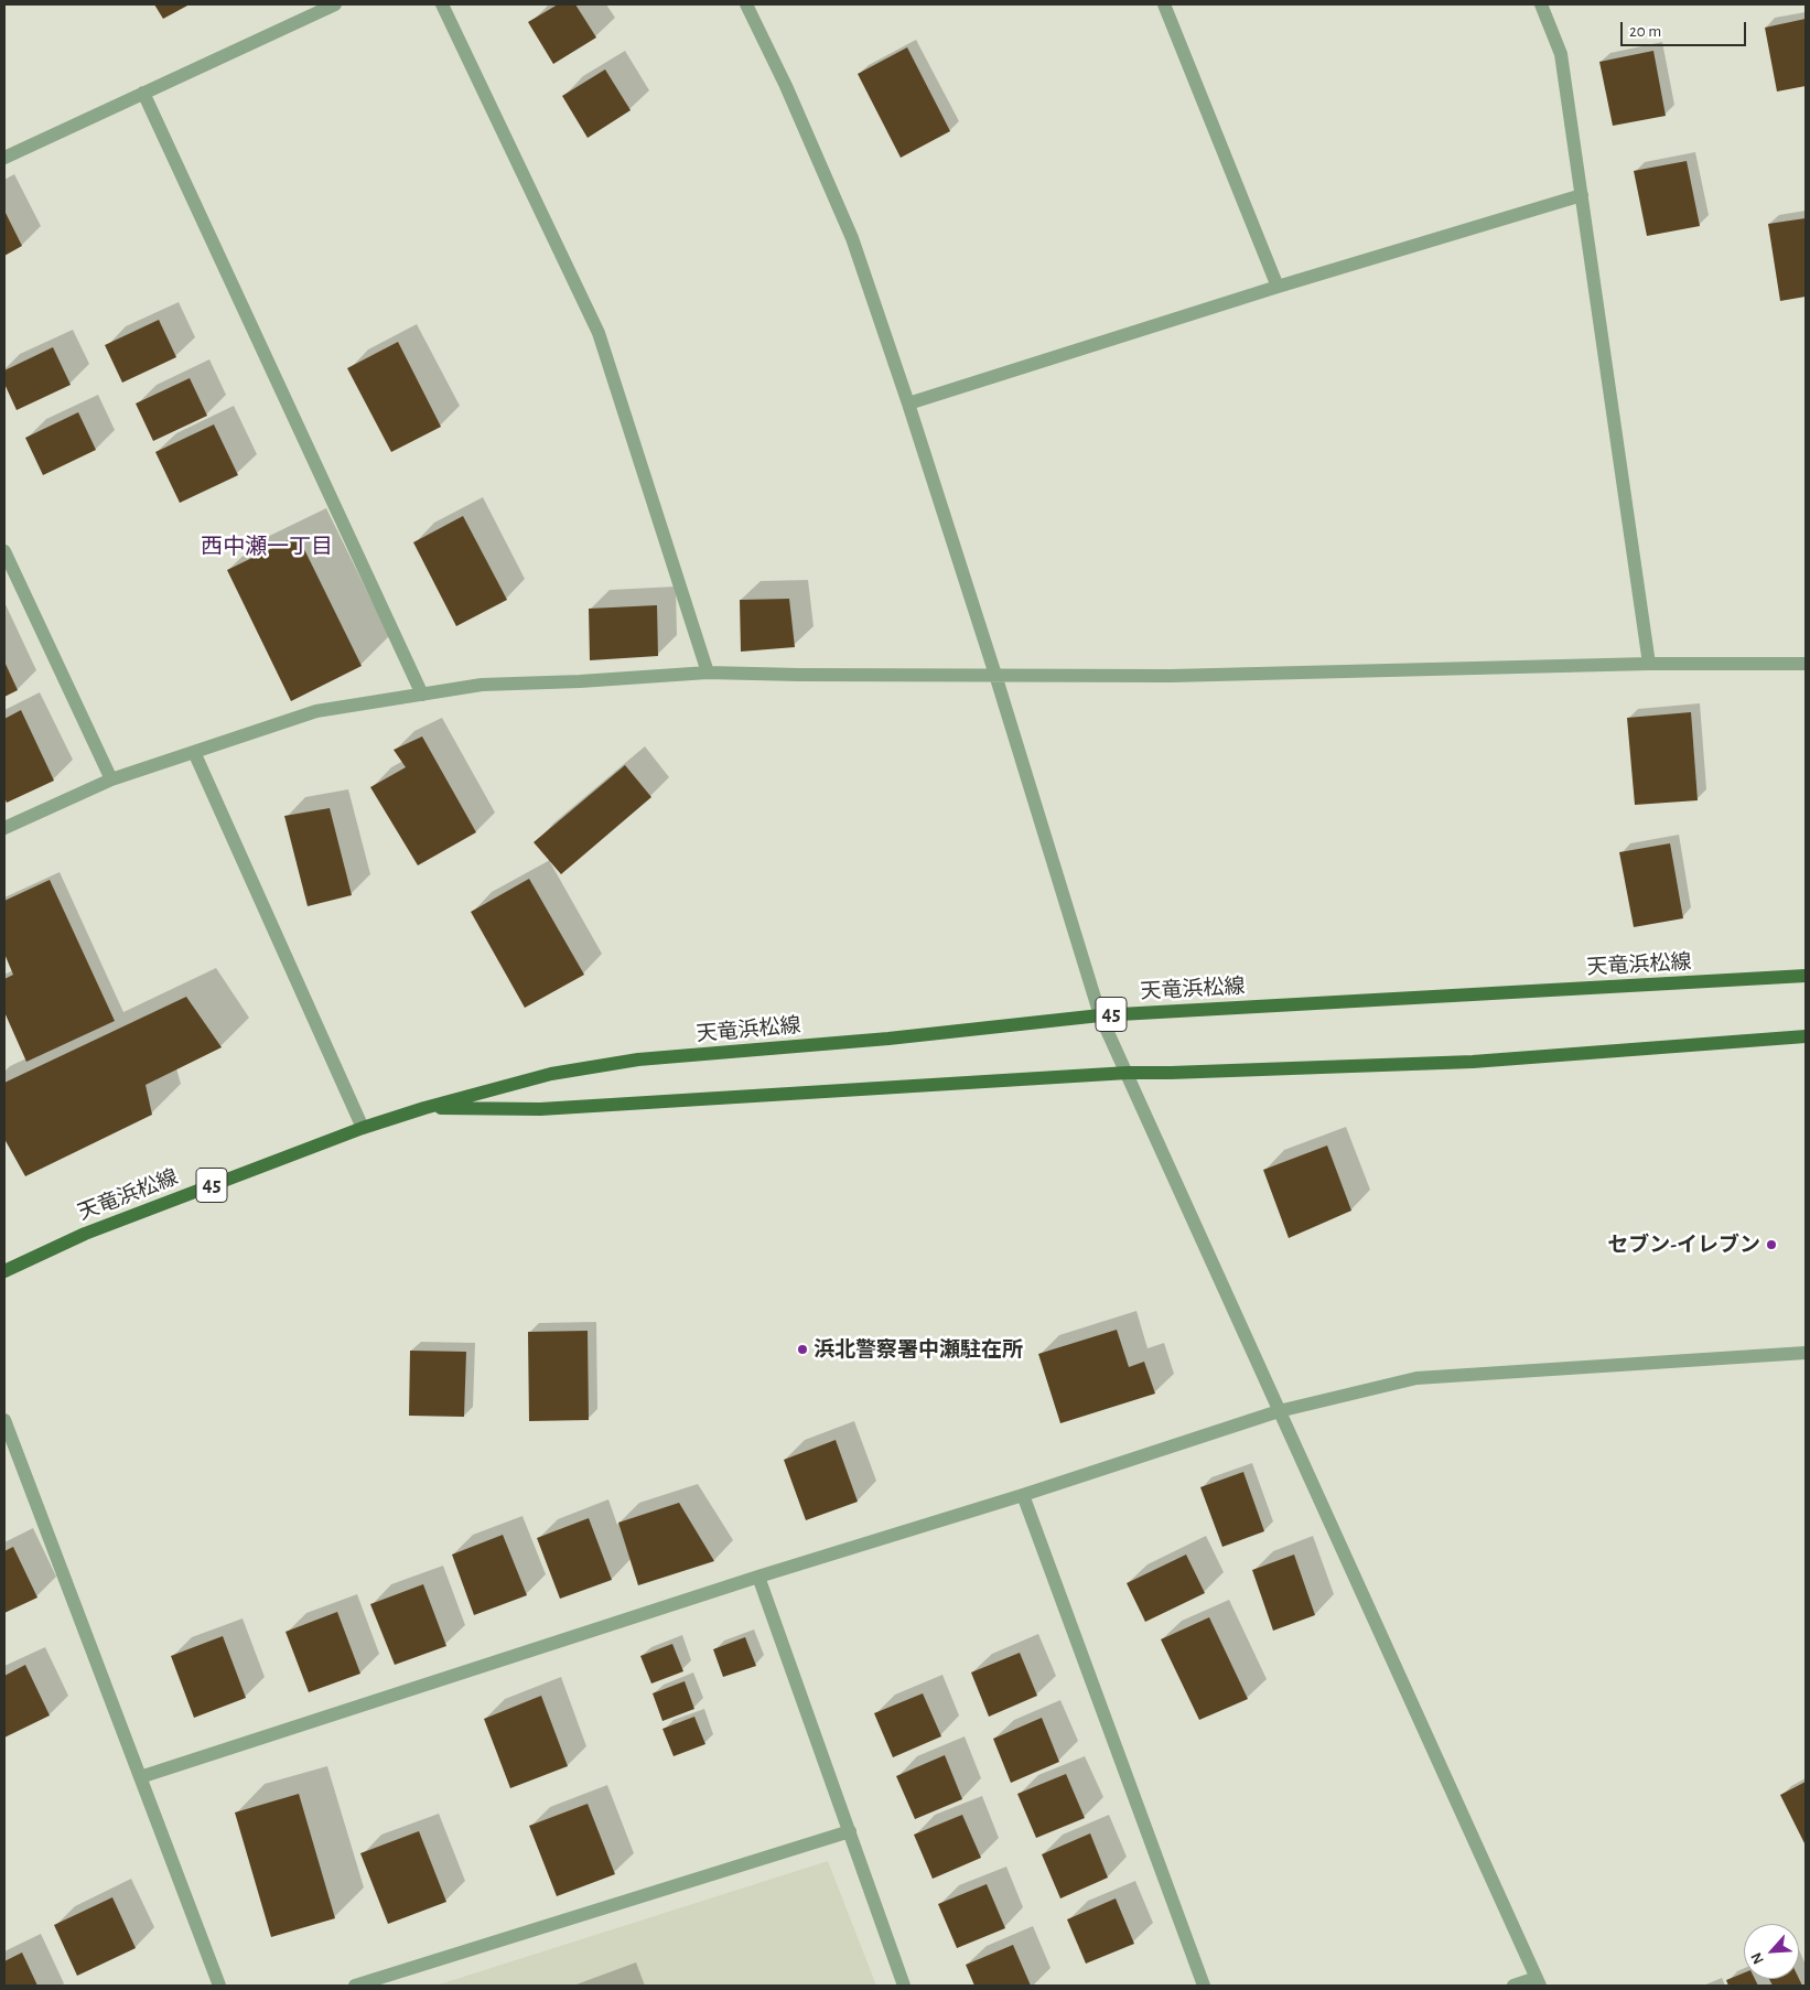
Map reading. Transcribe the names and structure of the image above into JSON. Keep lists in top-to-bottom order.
{
  "streets": {
    "main road": ["天竜浜松線", "45"]
  },
  "districts": ["西中瀬一丁目"],
  "places": ["セブン-イレブン", "浜北警察署中瀬駐在所"],
  "scale_bar": "20 m",
  "north": "bottom left"
}
